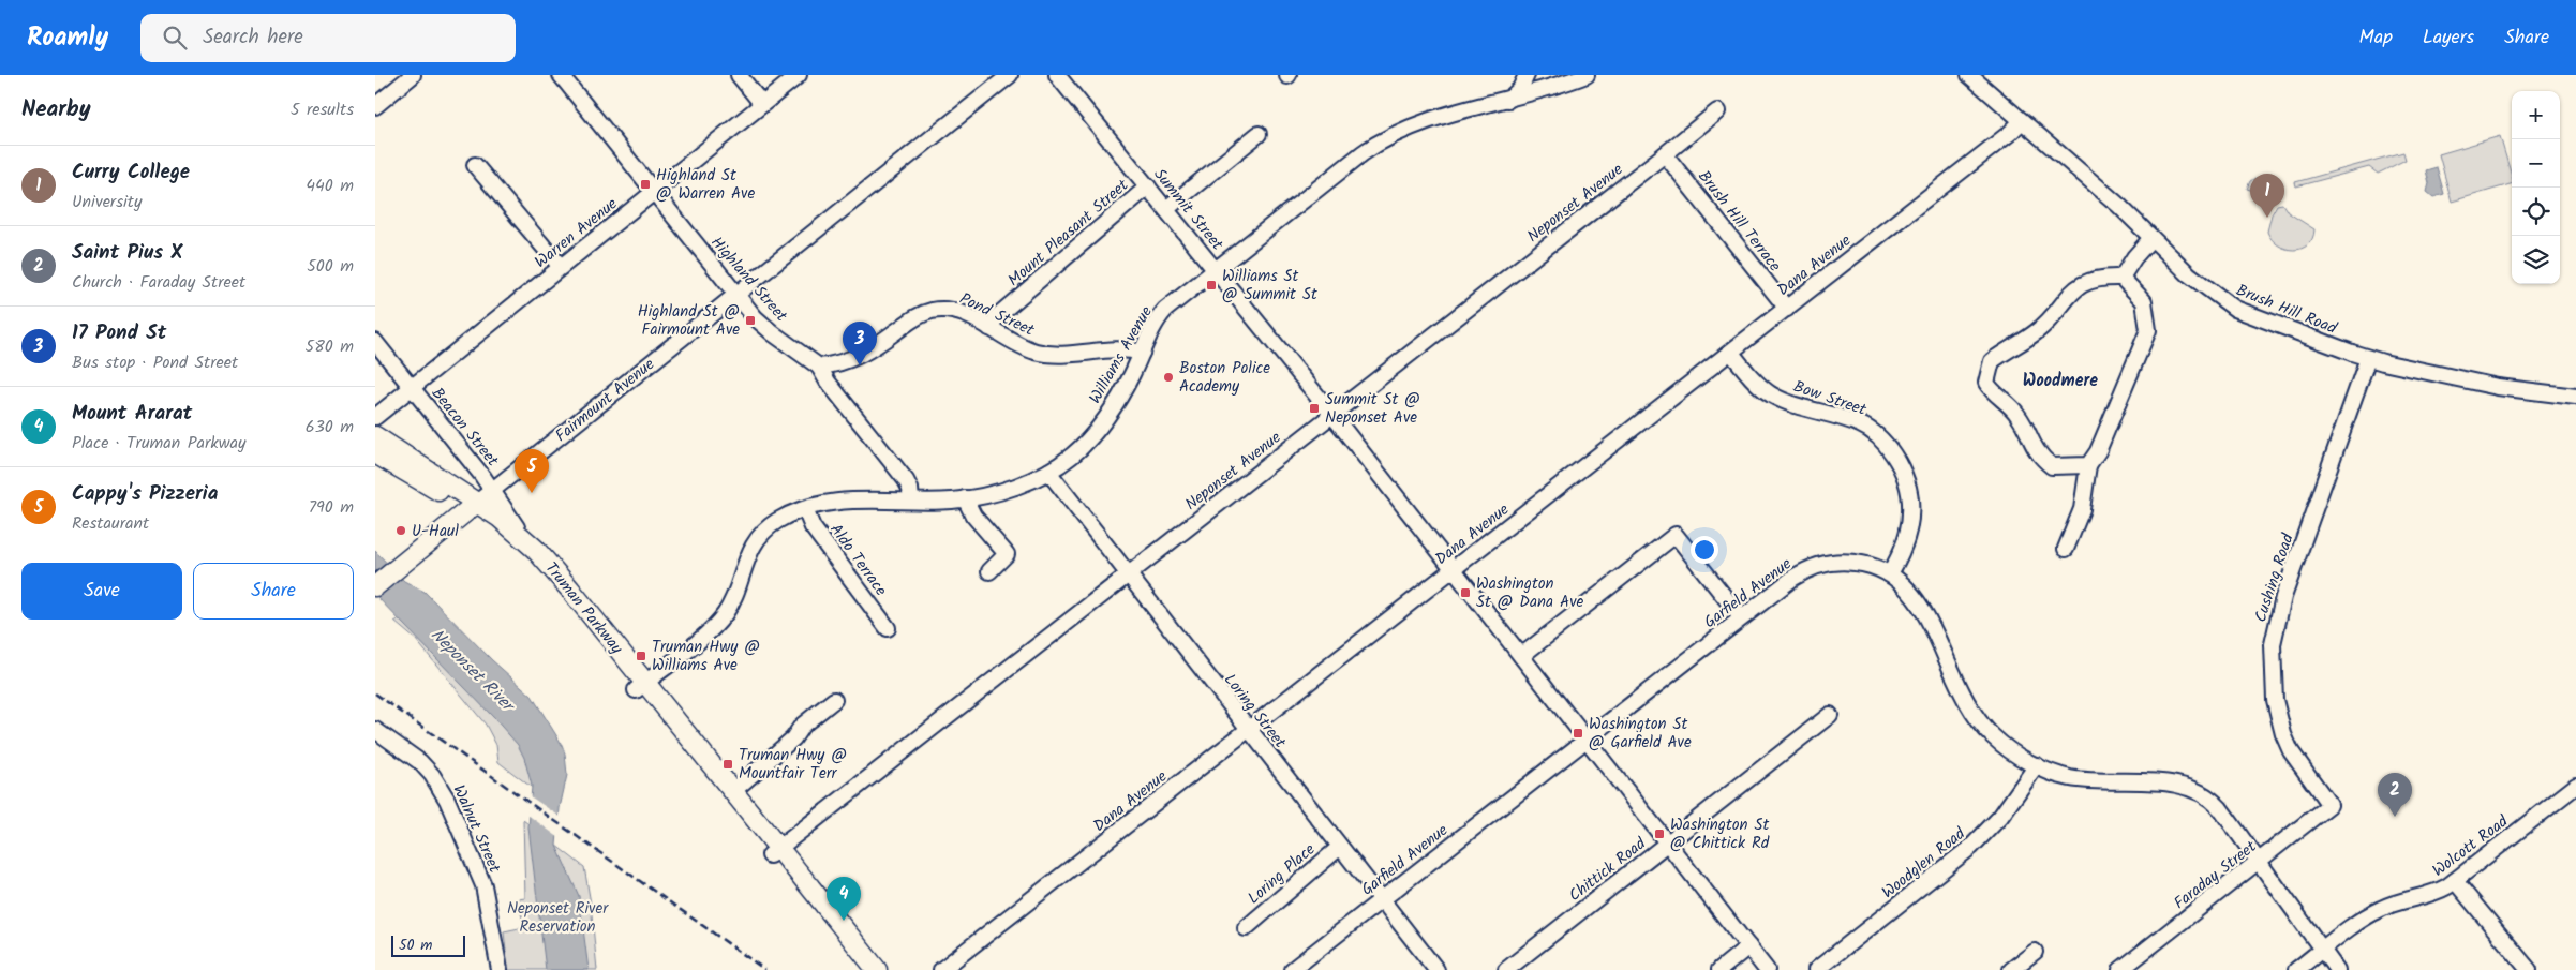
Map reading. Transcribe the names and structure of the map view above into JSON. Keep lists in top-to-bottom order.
{
  "streets": {
    "main road": ["Fairmount Avenue", "Truman Parkway"],
    "street": [
      "Neponset Avenue",
      "Summit Street",
      "Brush Hill Terrace",
      "Warren Avenue",
      "Mount Pleasant Street",
      "Dana Avenue",
      "Highland Street",
      "Brush Hill Road",
      "Pond Street",
      "Williams Avenue",
      "Bow Street",
      "Beacon Street",
      "Aldo Terrace",
      "Cushing Road",
      "Garfield Avenue",
      "Loring Street",
      "Walnut Street",
      "Wolcott Road",
      "Woodglen Road",
      "Chittick Road",
      "Loring Place",
      "Faraday Street"
    ]
  },
  "crossings": [
    ["Neponset Avenue", "Summit Street"],
    ["Neponset Avenue", "Brush Hill Terrace"],
    ["Neponset Avenue", "Truman Parkway"],
    ["Neponset Avenue", "Loring Street"],
    ["Summit Street", "Mount Pleasant Street"],
    ["Summit Street", "Dana Avenue"],
    ["Summit Street", "Williams Avenue"],
    ["Summit Street", "Garfield Avenue"],
    ["Summit Street", "Chittick Road"],
    ["Brush Hill Terrace", "Dana Avenue"],
    ["Warren Avenue", "Highland Street"],
    ["Warren Avenue", "Beacon Street"],
    ["Mount Pleasant Street", "Pond Street"],
    ["Dana Avenue", "Brush Hill Road"],
    ["Dana Avenue", "Bow Street"],
    ["Dana Avenue", "Loring Street"],
    ["Highland Street", "Pond Street"],
    ["Highland Street", "Williams Avenue"],
    ["Highland Street", "Fairmount Avenue"],
    ["Brush Hill Road", "Cushing Road"],
    ["Pond Street", "Williams Avenue"],
    ["Williams Avenue", "Aldo Terrace"],
    ["Williams Avenue", "Truman Parkway"],
    ["Williams Avenue", "Loring Street"],
    ["Bow Street", "Garfield Avenue"],
    ["Fairmount Avenue", "Beacon Street"],
    ["Fairmount Avenue", "Truman Parkway"],
    ["Beacon Street", "Truman Parkway"],
    ["Cushing Road", "Faraday Street"],
    ["Garfield Avenue", "Loring Street"],
    ["Garfield Avenue", "Wolcott Road"],
    ["Garfield Avenue", "Woodglen Road"],
    ["Garfield Avenue", "Faraday Street"],
    ["Loring Street", "Loring Place"]
  ],
  "districts": ["Woodmere"],
  "water": ["Neponset River"],
  "parks": ["Neponset River Reservation"],
  "places": {
    "transit": [
      "Highland St @ Warren Ave",
      "Williams St @ Summit St",
      "Highland St @ Fairmount Ave",
      "Summit St @ Neponset Ave",
      "Washington St @ Dana Ave",
      "Truman Hwy @ Williams Ave",
      "Washington St @ Garfield Ave",
      "Truman Hwy @ Mountfair Terr",
      "Washington St @ Chittick Rd"
    ],
    "other": ["Boston Police Academy", "U-Haul"]
  },
  "scale_bar": "50 m",
  "page": {
    "header": "Roamly",
    "search": "Search here",
    "nav": ["Map", "Layers", "Share"],
    "heading": ["Nearby", "5 results"],
    "map_buttons": ["+", "−"],
    "list": [
      {
        "mark": "1",
        "name": "Curry College",
        "note": "University",
        "value": "440 m"
      },
      {
        "mark": "2",
        "name": "Saint Pius X",
        "note": "Church · Faraday Street",
        "value": "500 m"
      },
      {
        "mark": "3",
        "name": "17 Pond St",
        "note": "Bus stop · Pond Street",
        "value": "580 m"
      },
      {
        "mark": "4",
        "name": "Mount Ararat",
        "note": "Place · Truman Parkway",
        "value": "630 m"
      },
      {
        "mark": "5",
        "name": "Cappy's Pizzeria",
        "note": "Restaurant",
        "value": "790 m"
      }
    ],
    "pins": [
      "1",
      "3",
      "5",
      "2",
      "4"
    ],
    "buttons": ["Save", "Share"],
    "scale": "50 m"
  }
}
